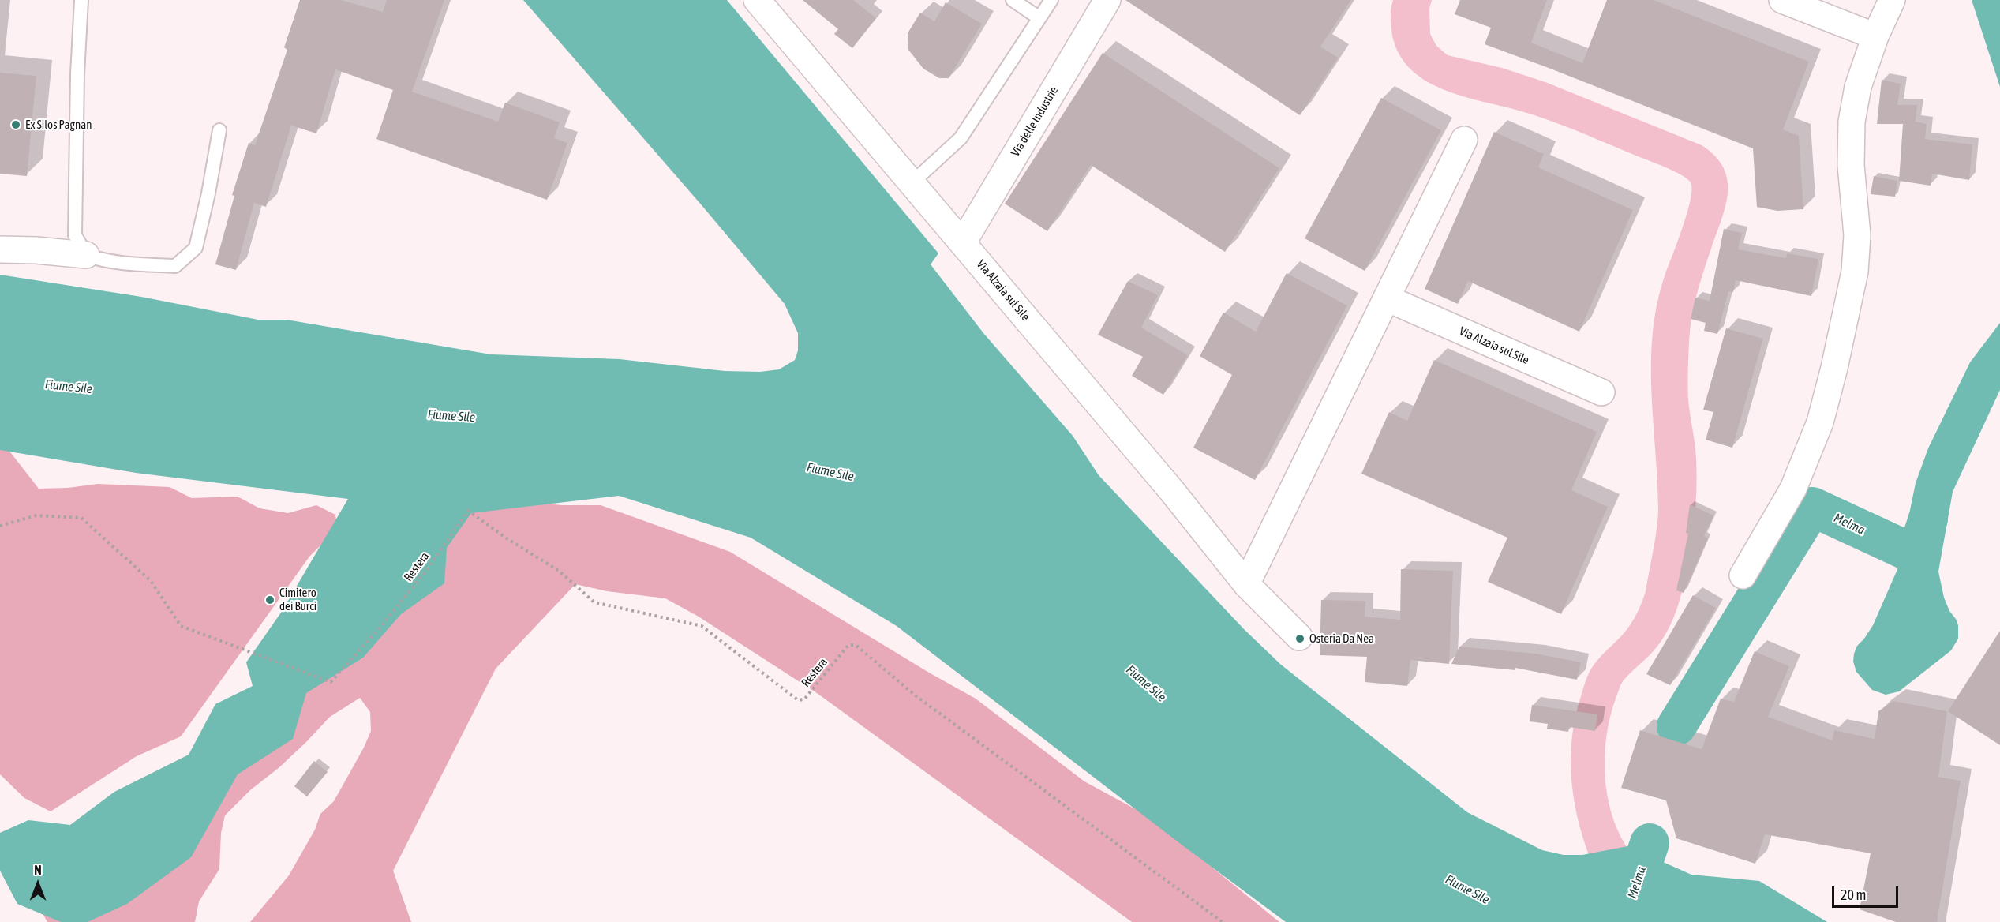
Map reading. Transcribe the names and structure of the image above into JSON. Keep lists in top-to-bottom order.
{
  "streets": {
    "street": ["Via delle Industrie", "Via Alzaia sul Sile"],
    "path": ["Restera"]
  },
  "crossings": [
    ["Via delle Industrie", "Via Alzaia sul Sile"]
  ],
  "water": ["Fiume Sile", "Melma"],
  "places": ["Ex Silos Pagnan", "Cimitero dei Burci", "Osteria Da Nea"],
  "scale_bar": "20 m",
  "north": "top"
}
